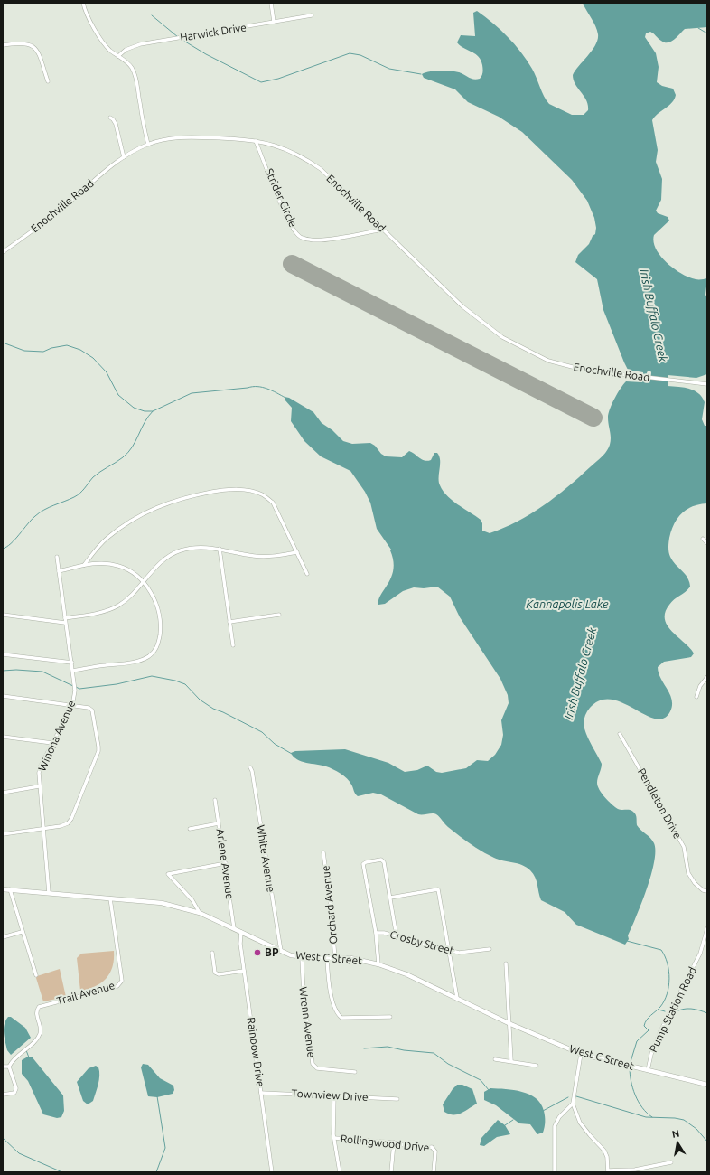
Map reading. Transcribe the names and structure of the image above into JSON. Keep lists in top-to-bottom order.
{
  "streets": {
    "main road": ["West C Street"],
    "street": [
      "Harwick Drive",
      "Strider Circle",
      "Enochville Road",
      "Winona Avenue",
      "Pendleton Drive",
      "White Avenue",
      "Arlene Avenue",
      "Orchard Avenue",
      "Crosby Street",
      "Trail Avenue",
      "Pump Station Road",
      "Wrenn Avenue",
      "Rainbow Drive",
      "Townview Drive",
      "Rollingwood Drive"
    ]
  },
  "crossings": [
    ["Strider Circle", "Enochville Road"],
    ["Winona Avenue", "West C Street"],
    ["White Avenue", "West C Street"],
    ["Arlene Avenue", "West C Street"],
    ["Orchard Avenue", "West C Street"],
    ["West C Street", "Trail Avenue"],
    ["West C Street", "Pump Station Road"],
    ["West C Street", "Wrenn Avenue"],
    ["West C Street", "Rainbow Drive"],
    ["Rainbow Drive", "Townview Drive"]
  ],
  "water": ["Irish Buffalo Creek", "Kannapolis Lake"],
  "places": ["BP"],
  "north": "top"
}
